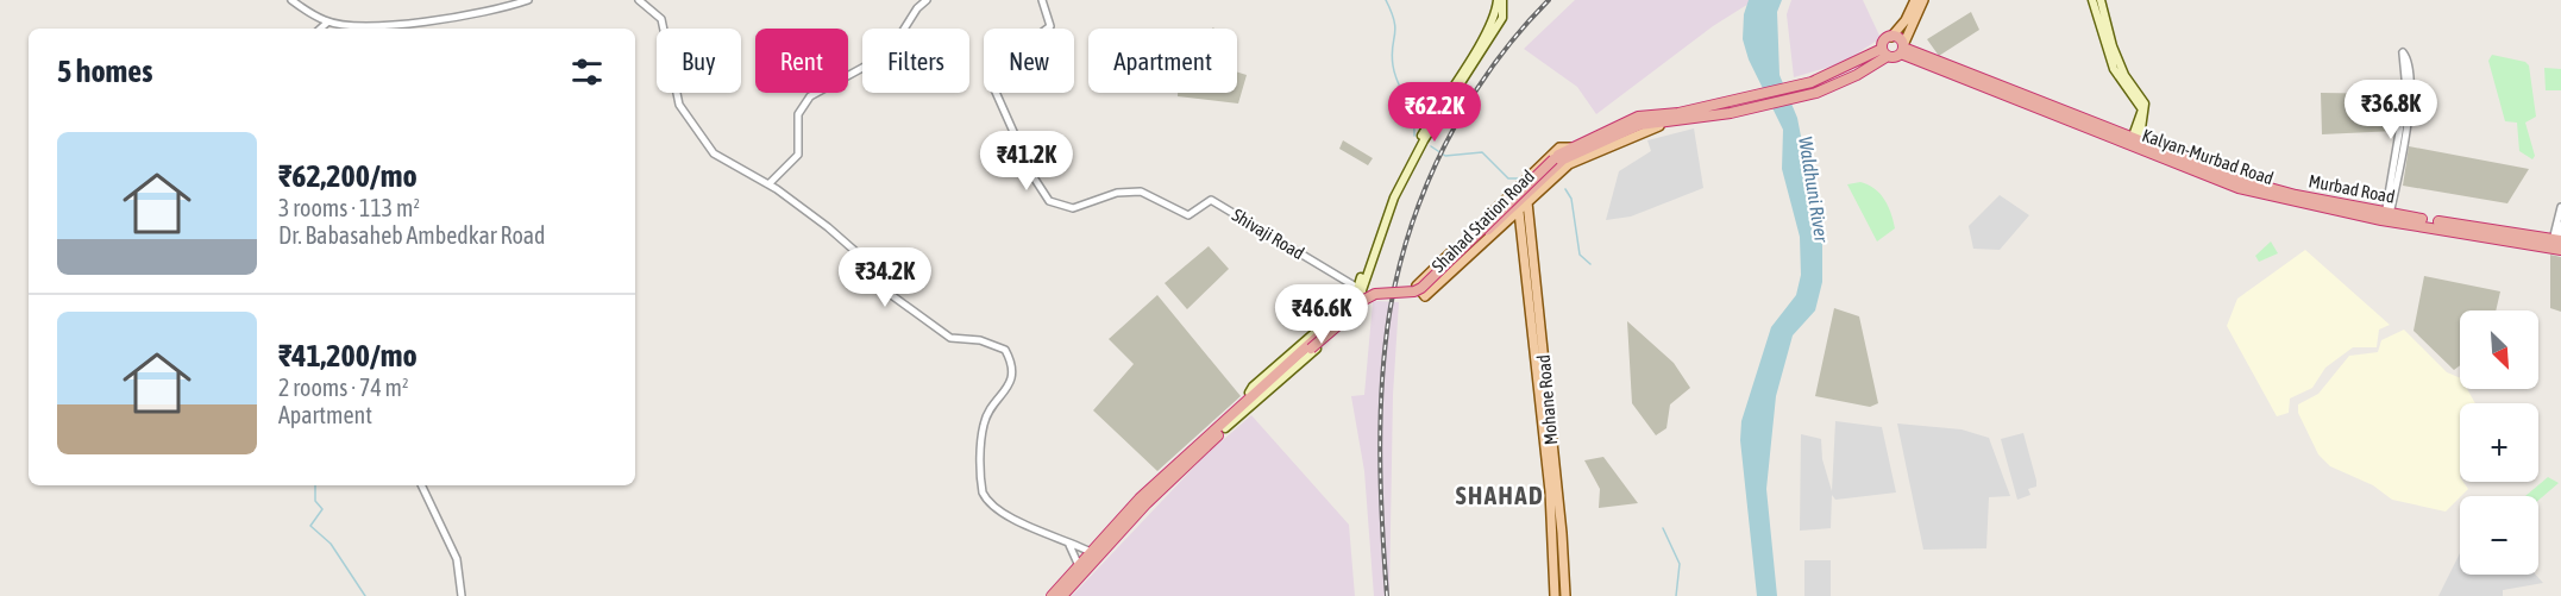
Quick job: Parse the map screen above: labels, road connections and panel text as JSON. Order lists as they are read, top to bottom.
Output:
{
  "streets": {
    "highway": ["Kalyan-Murbad Road"],
    "main road": ["Shahad Station Road", "Mohane Road"],
    "street": ["Shivaji Road"]
  },
  "crossings": [
    ["Shahad Station Road", "Mohane Road"]
  ],
  "districts": ["SHAHAD"],
  "water": ["Waldhuni River"],
  "north": "bottom right",
  "page": {
    "chip": [
      "Buy",
      "Rent",
      "Filters",
      "New",
      "Apartment"
    ],
    "heading": "5 homes",
    "price": [
      "₹36.8K",
      "₹62.2K",
      "₹41.2K",
      "₹34.2K",
      "₹46.6K"
    ],
    "list": [
      {
        "name": "₹62,200/mo",
        "note": "3 rooms · 113 m² · Dr. Babasaheb Ambedkar Road"
      },
      {
        "name": "₹41,200/mo",
        "note": "2 rooms · 74 m² · Apartment"
      }
    ],
    "map_buttons": ["+", "−"]
  }
}
